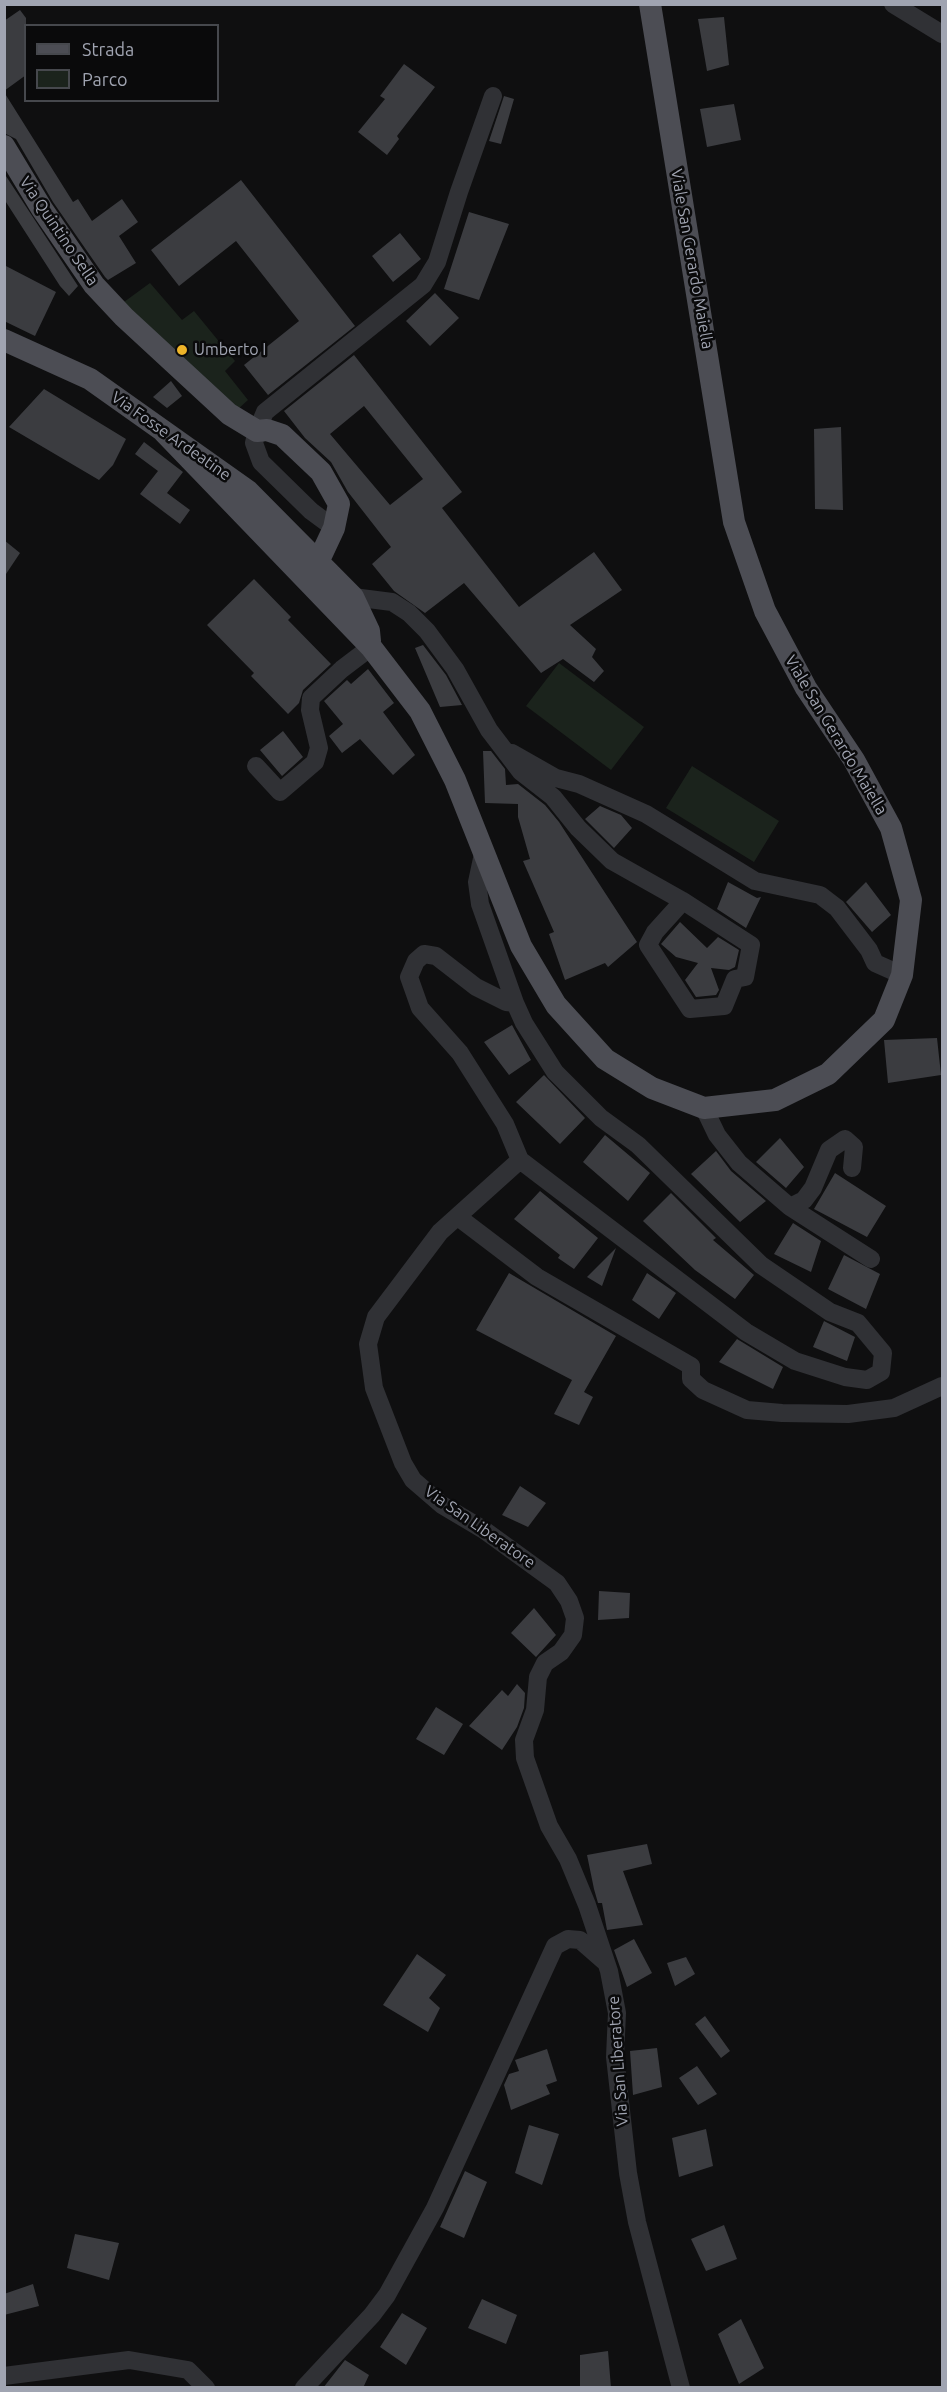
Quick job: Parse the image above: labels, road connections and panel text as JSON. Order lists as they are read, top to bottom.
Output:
{
  "streets": {
    "main road": ["Via Quintino Sella", "Viale San Gerardo Maiella", "Via Fosse Ardeatine"],
    "street": ["Via San Liberatore"]
  },
  "crossings": [
    ["Via Quintino Sella", "Via Fosse Ardeatine"],
    ["Viale San Gerardo Maiella", "Via Fosse Ardeatine"]
  ],
  "places": ["Umberto I"],
  "legend": ["Strada", "Parco"]
}
